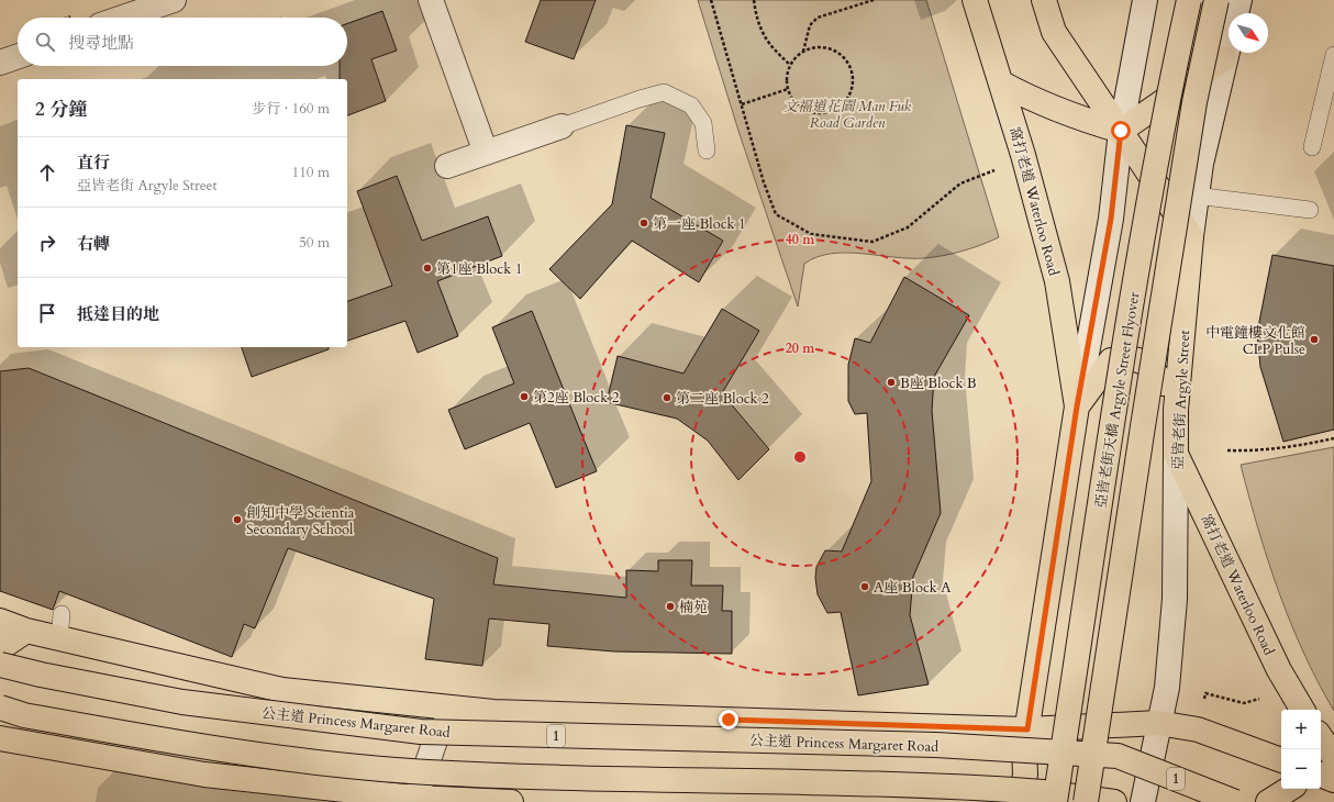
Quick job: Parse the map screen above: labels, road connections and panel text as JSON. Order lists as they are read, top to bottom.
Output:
{
  "streets": {
    "main road": [
      "窩打老道 Waterloo Road",
      "亞皆老街天橋 Argyle Street Flyover",
      "亞皆老街 Argyle Street",
      "公主道 Princess Margaret Road",
      "1"
    ]
  },
  "crossings": [
    ["窩打老道 Waterloo Road", "亞皆老街 Argyle Street"],
    ["亞皆老街 Argyle Street", "公主道 Princess Margaret Road"]
  ],
  "parks": ["文福道花園 Man Fuk Road Garden"],
  "places": [
    "第一座 Block 1",
    "第1座 Block 1",
    "中電鐘樓文化館 CLP Pulse",
    "B座 Block B",
    "第2座 Block 2",
    "第二座 Block 2",
    "創知中學 Scientia Secondary School",
    "A座 Block A",
    "楠苑"
  ],
  "north": "bottom right",
  "page": {
    "search": "搜尋地點",
    "heading": ["2 分鐘", "步行 · 160 m"],
    "list": [
      ["直行", "亞皆老街 Argyle Street", "110 m"],
      ["右轉", "50 m"],
      "抵達目的地"
    ],
    "map_buttons": ["+", "−"]
  },
  "rings": ["40 m", "20 m"]
}
